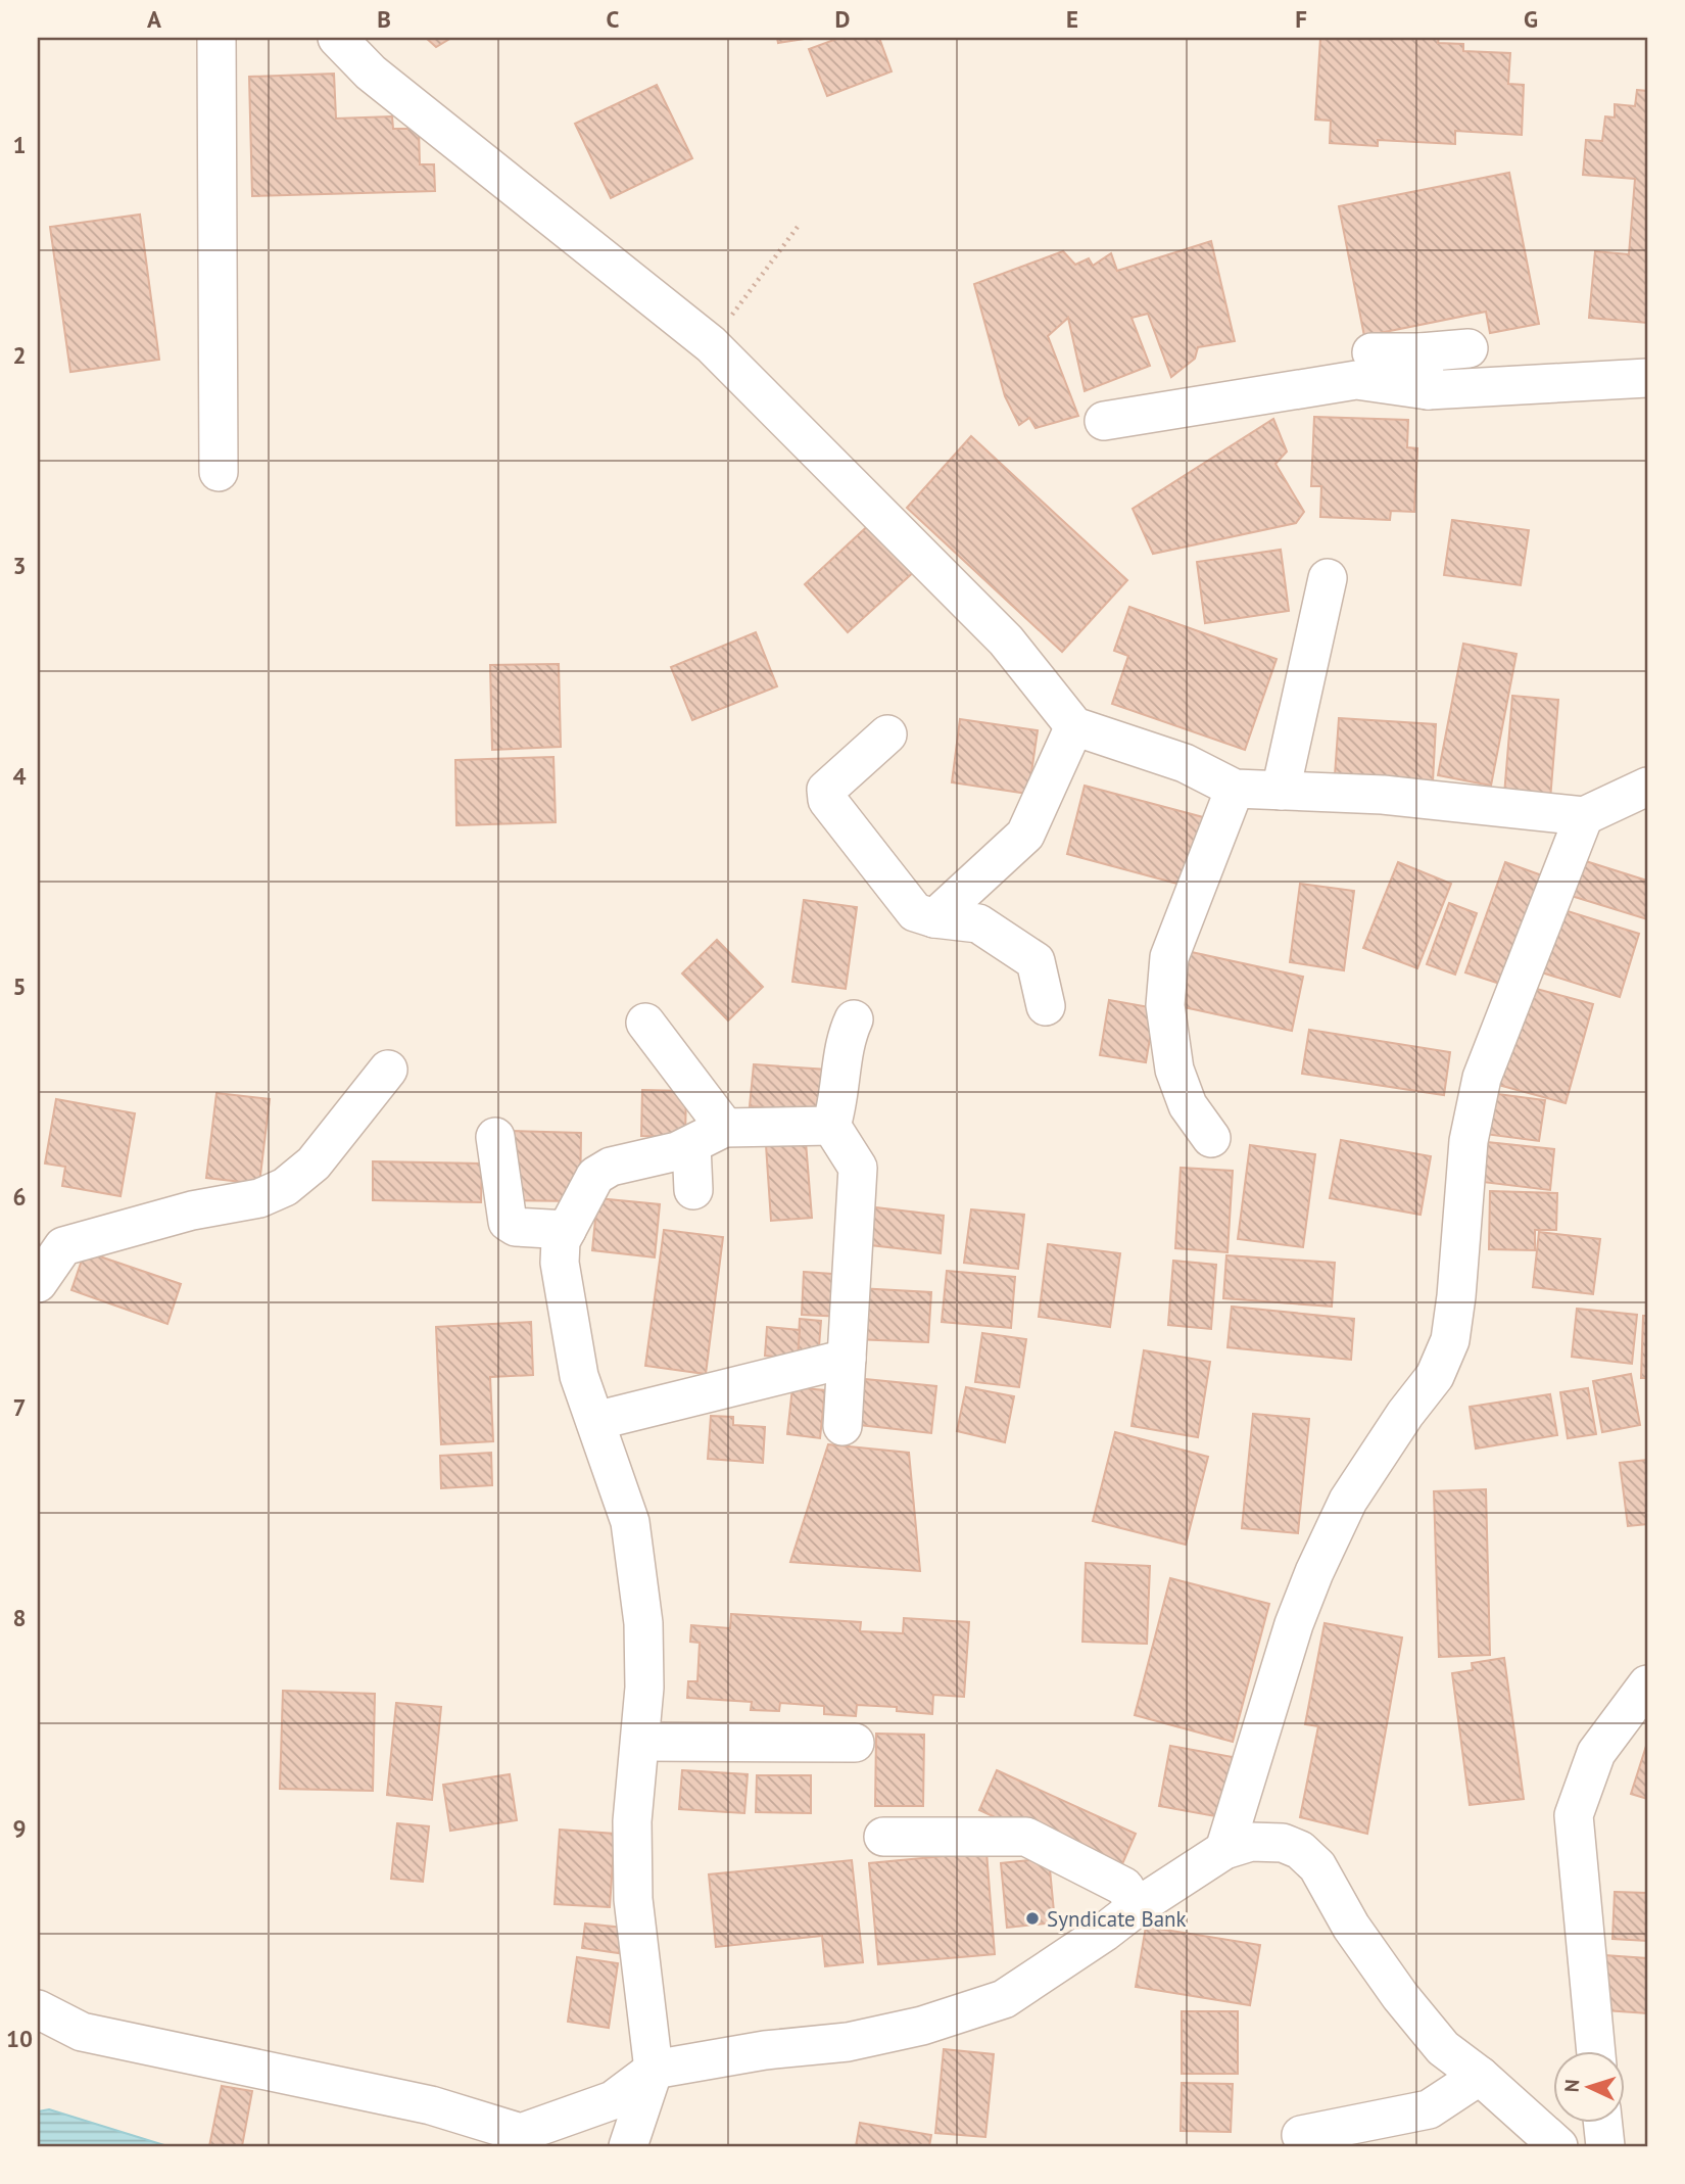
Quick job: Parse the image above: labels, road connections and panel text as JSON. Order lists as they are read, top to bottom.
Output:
{
  "places": ["Syndicate Bank"],
  "north": "left",
  "grid": {
    "columns": [
      "A",
      "B",
      "C",
      "D",
      "E",
      "F",
      "G"
    ],
    "rows": [
      "1",
      "2",
      "3",
      "4",
      "5",
      "6",
      "7",
      "8",
      "9",
      "10"
    ]
  }
}
